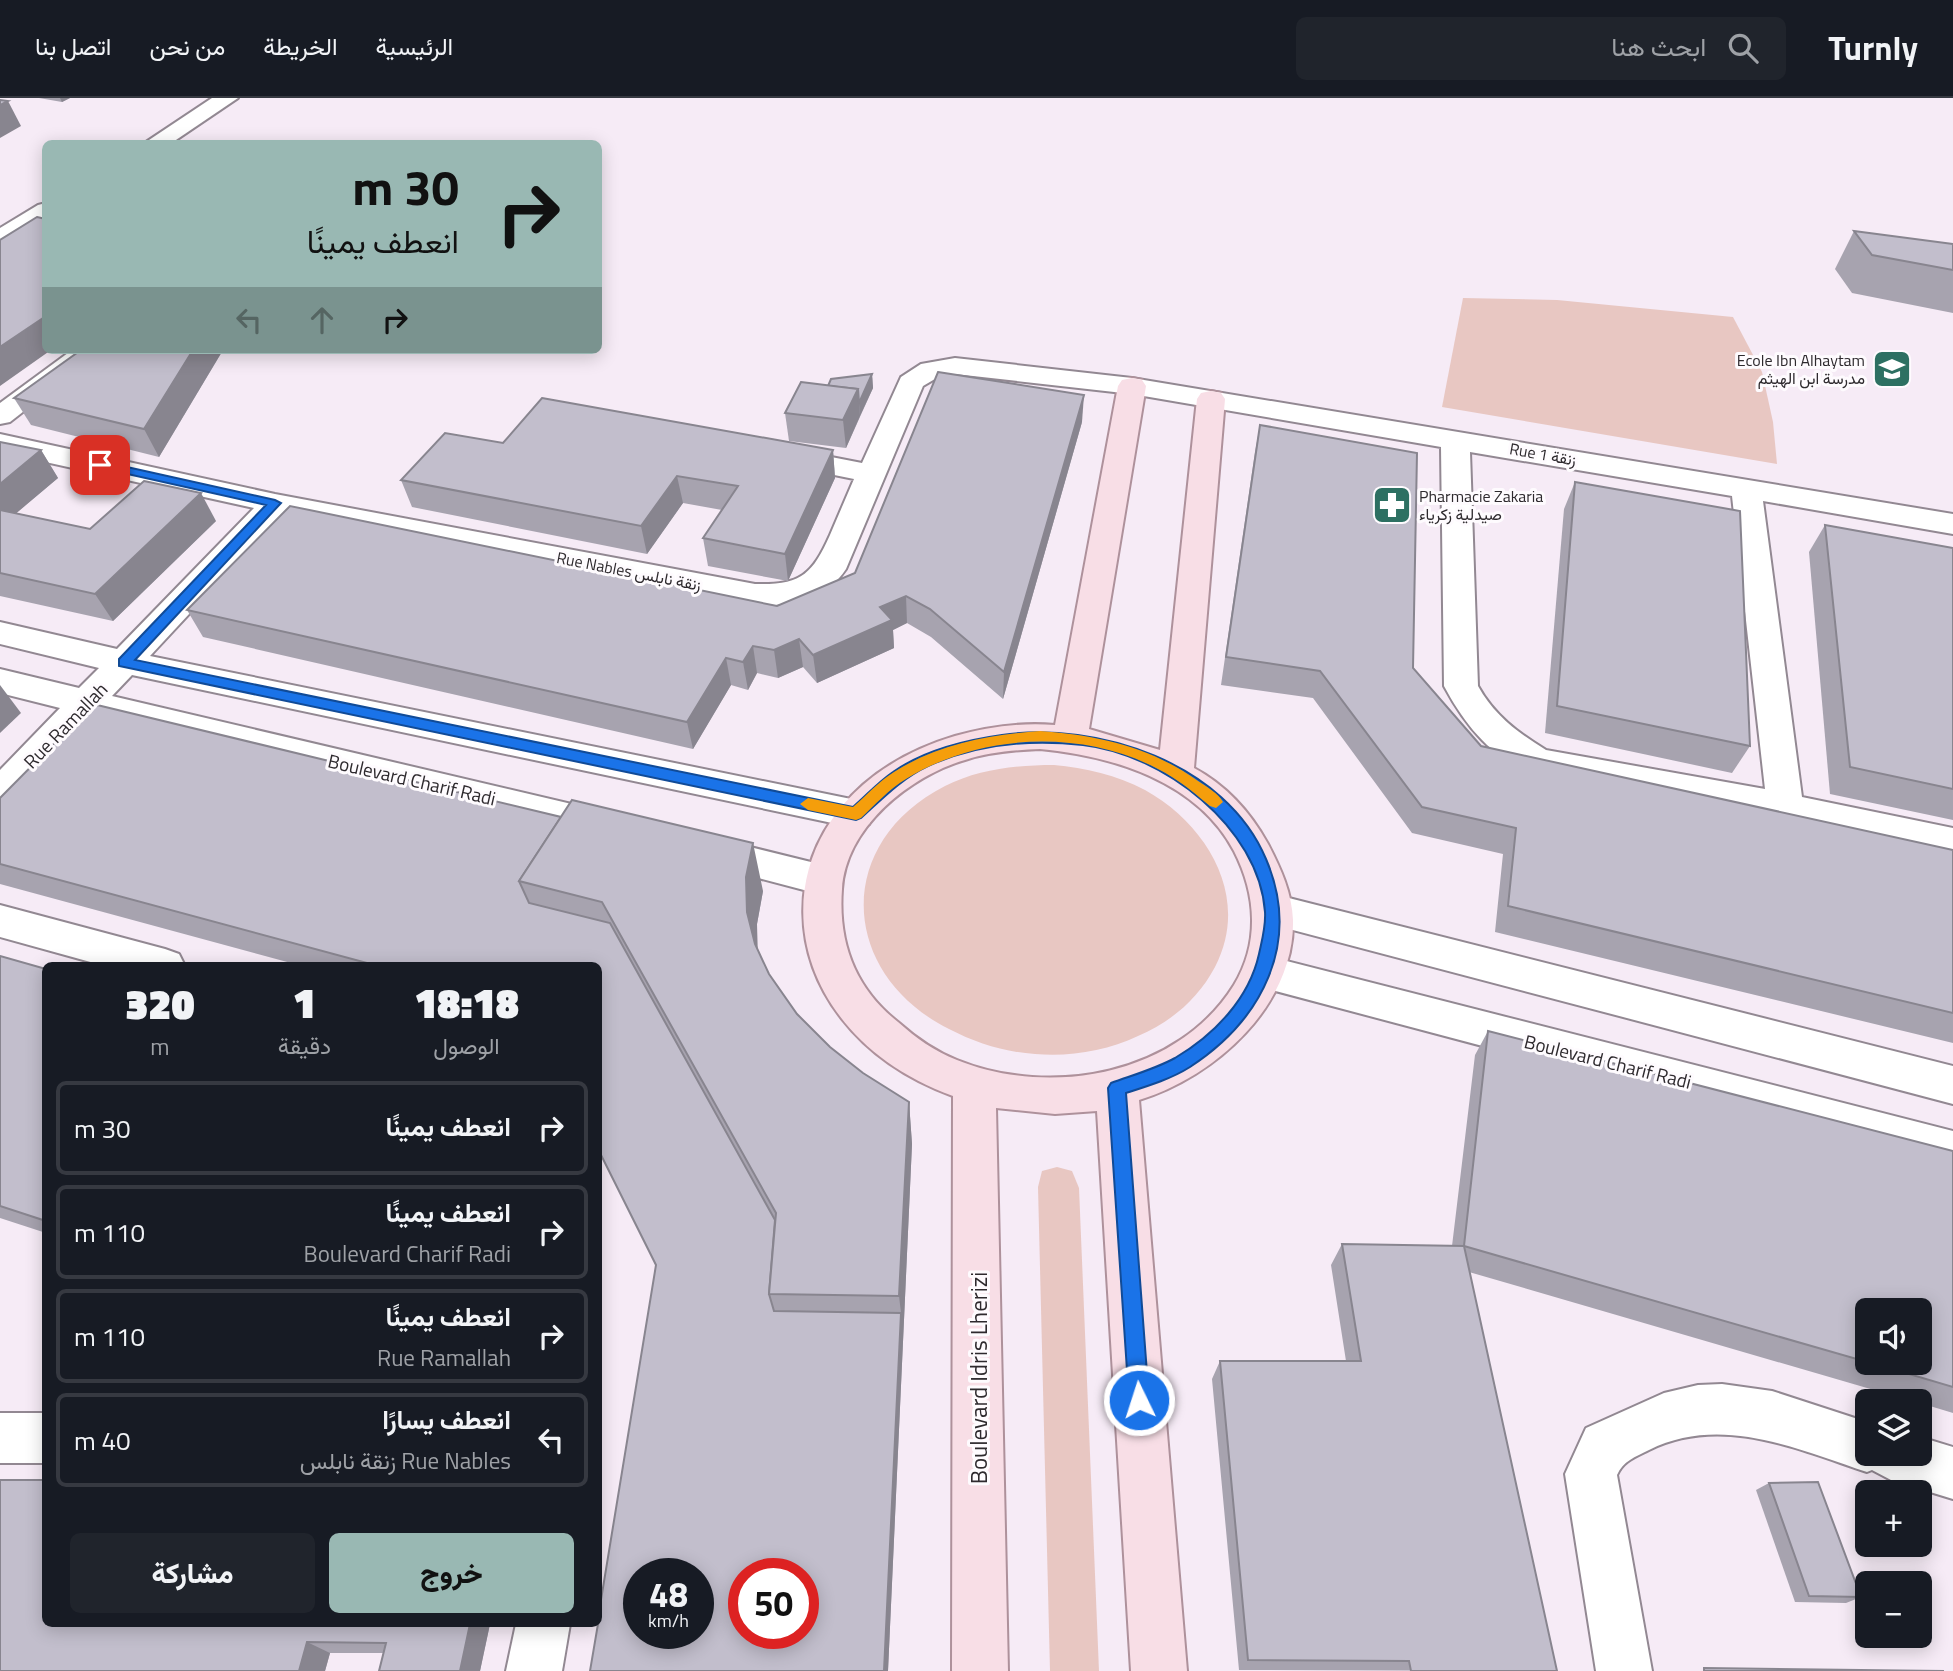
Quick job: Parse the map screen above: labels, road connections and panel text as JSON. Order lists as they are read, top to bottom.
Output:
{
  "streets": {
    "main road": ["Boulevard Idris Lherizi"],
    "street": [
      "Rue 1 زنقة",
      "Rue Nables زنقة نابلس",
      "Rue Ramallah",
      "Boulevard Charif Radi"
    ]
  },
  "crossings": [
    ["Rue 1 زنقة", "Rue Nables زنقة نابلس"],
    ["Rue Nables زنقة نابلس", "Rue Ramallah"],
    ["Rue Ramallah", "Boulevard Charif Radi"]
  ],
  "places": {
    "school or university": ["Ecole Ibn Alhaytam مدرسة ابن الهيثم"],
    "pharmacy": ["Pharmacie Zakaria صيدلية زكرياء"]
  },
  "page": {
    "header": "Turnly",
    "search": "ابحث هنا",
    "nav": [
      "الرئيسية",
      "الخريطة",
      "من نحن",
      "اتصل بنا"
    ],
    "turn": ["30 m", "انعطف يمينًا"],
    "eta": [
      "18:18",
      "الوصول",
      "1",
      "دقيقة",
      "320",
      "m"
    ],
    "list": [
      {
        "name": "انعطف يمينًا",
        "value": "30 m"
      },
      {
        "name": "انعطف يمينًا",
        "note": "Boulevard Charif Radi",
        "value": "110 m"
      },
      {
        "name": "انعطف يمينًا",
        "note": "Rue Ramallah",
        "value": "110 m"
      },
      {
        "name": "انعطف يسارًا",
        "note": "Rue Nables زنقة نابلس",
        "value": "40 m"
      }
    ],
    "map_buttons": ["+", "−"],
    "buttons": ["خروج", "مشاركة"],
    "speed": "48 km/h",
    "limit": "50"
  }
}
